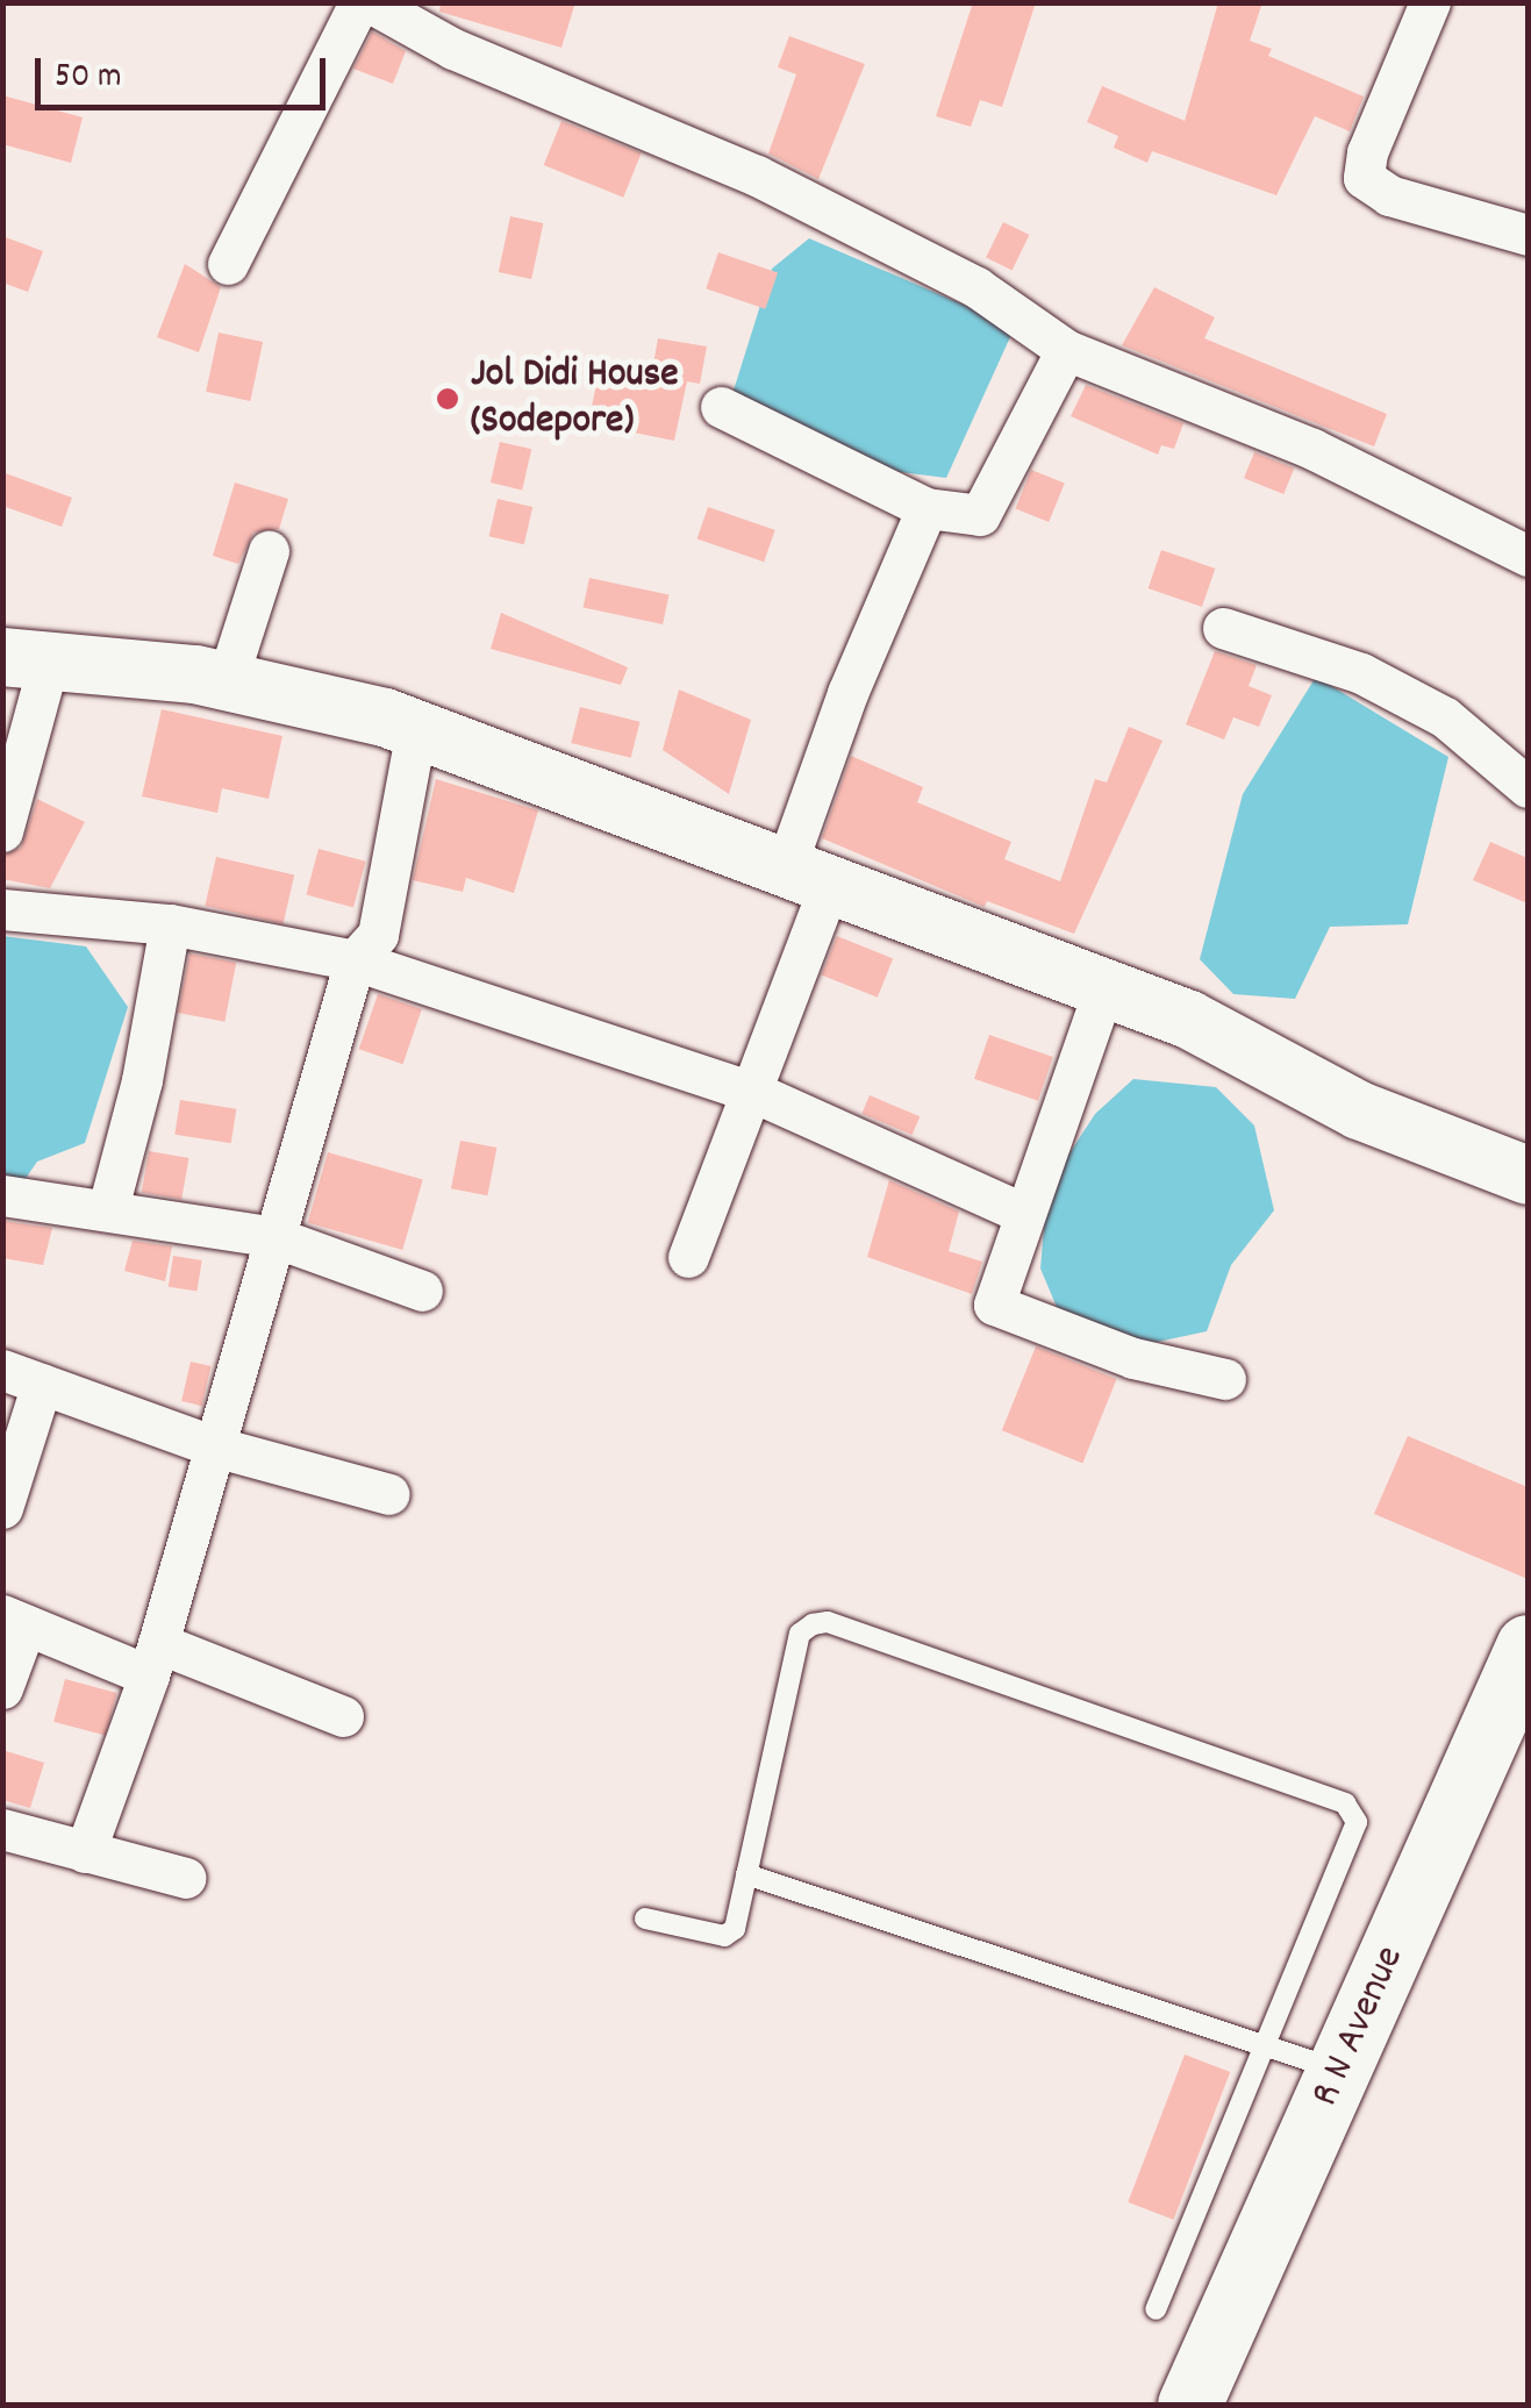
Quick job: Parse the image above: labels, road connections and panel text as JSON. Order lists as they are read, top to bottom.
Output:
{
  "streets": {
    "main road": ["R N Avenue"]
  },
  "places": ["Jol Didi House (Sodepore)"],
  "scale_bar": "50 m"
}
